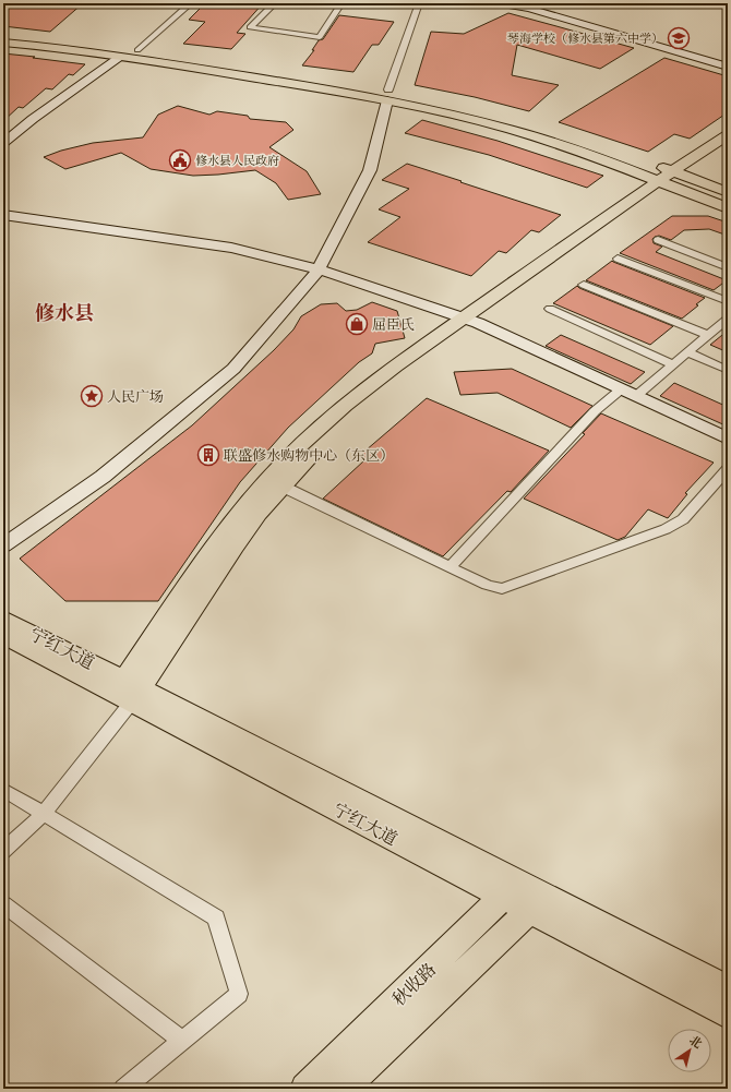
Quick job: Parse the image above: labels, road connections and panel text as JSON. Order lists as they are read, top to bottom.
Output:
{
  "streets": {
    "main road": ["宁红大道", "秋收路"]
  },
  "crossings": [
    ["宁红大道", "秋收路"]
  ],
  "districts": ["修水县"],
  "places": {
    "school or university": ["琴海学校（修水县第六中学）"],
    "public building": ["修水县人民政府"],
    "shop": ["屈臣氏"],
    "place": ["人民广场"],
    "building": ["联盛修水购物中心（东区）"]
  },
  "north": "top right"
}
